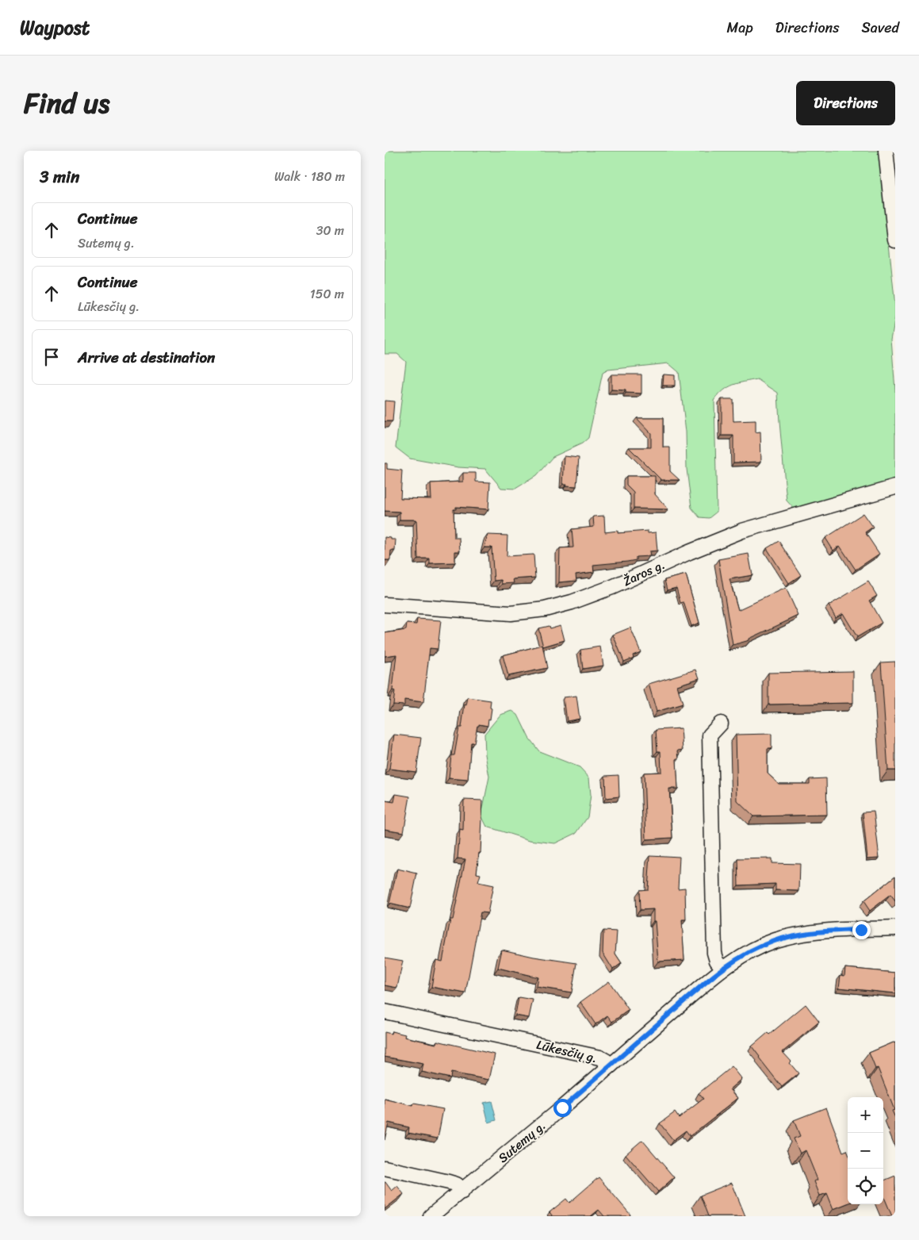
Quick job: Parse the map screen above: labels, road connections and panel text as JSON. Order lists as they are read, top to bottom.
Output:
{
  "streets": {
    "street": ["Žaros g.", "Lūkesčių g.", "Sutemų g."]
  },
  "crossings": [
    ["Lūkesčių g.", "Sutemų g."]
  ],
  "page": {
    "header": "Waypost",
    "nav": ["Map", "Directions", "Saved"],
    "title": "Find us",
    "buttons": "Directions",
    "heading": ["3 min", "Walk · 180 m"],
    "list": [
      ["Continue", "Sutemų g.", "30 m"],
      ["Continue", "Lūkesčių g.", "150 m"],
      "Arrive at destination"
    ],
    "map_buttons": ["+", "−"]
  }
}
